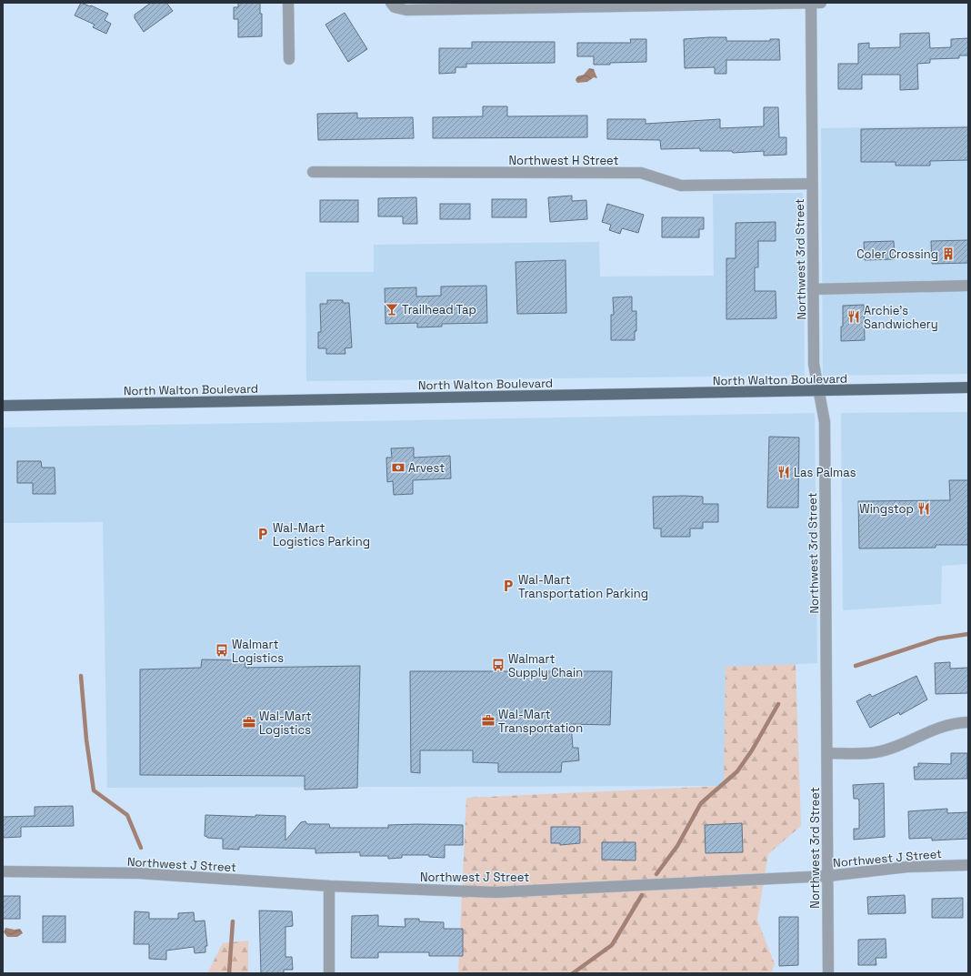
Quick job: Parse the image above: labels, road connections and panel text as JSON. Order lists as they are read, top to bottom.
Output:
{
  "streets": {
    "main road": ["North Walton Boulevard"],
    "street": ["Northwest H Street", "Northwest 3rd Street", "Northwest J Street"]
  },
  "crossings": [
    ["Northwest H Street", "Northwest 3rd Street"],
    ["Northwest 3rd Street", "North Walton Boulevard"],
    ["Northwest 3rd Street", "Northwest J Street"]
  ],
  "places": {
    "building": ["Coler Crossing"],
    "bar": ["Trailhead Tap"],
    "restaurant": ["Archie’s Sandwichery", "Las Palmas", "Wingstop"],
    "bank": ["Arvest"],
    "parking": ["Wal-Mart Logistics Parking", "Wal-Mart Transportation Parking"],
    "bus stop": ["Walmart Logistics", "Walmart Supply Chain"],
    "office": ["Wal-Mart Transportation", "Wal-Mart Logistics"]
  }
}
